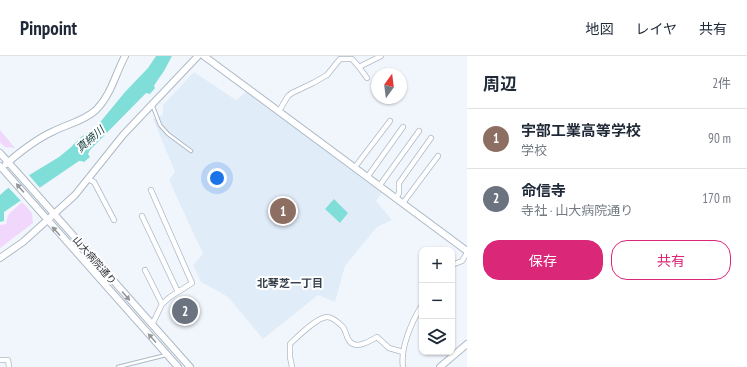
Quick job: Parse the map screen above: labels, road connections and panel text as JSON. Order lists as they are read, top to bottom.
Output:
{
  "streets": {
    "street": ["山大病院通り"]
  },
  "districts": ["北琴芝一丁目"],
  "water": ["真締川"],
  "north": "top",
  "page": {
    "header": "Pinpoint",
    "nav": ["地図", "レイヤ", "共有"],
    "heading": ["周辺", "2件"],
    "list": [
      {
        "mark": "1",
        "name": "宇部工業高等学校",
        "note": "学校",
        "value": "90 m"
      },
      {
        "mark": "2",
        "name": "命信寺",
        "note": "寺社 · 山大病院通り",
        "value": "170 m"
      }
    ],
    "pins": ["1", "2"],
    "buttons": ["保存", "共有"],
    "map_buttons": ["+", "−"]
  }
}
